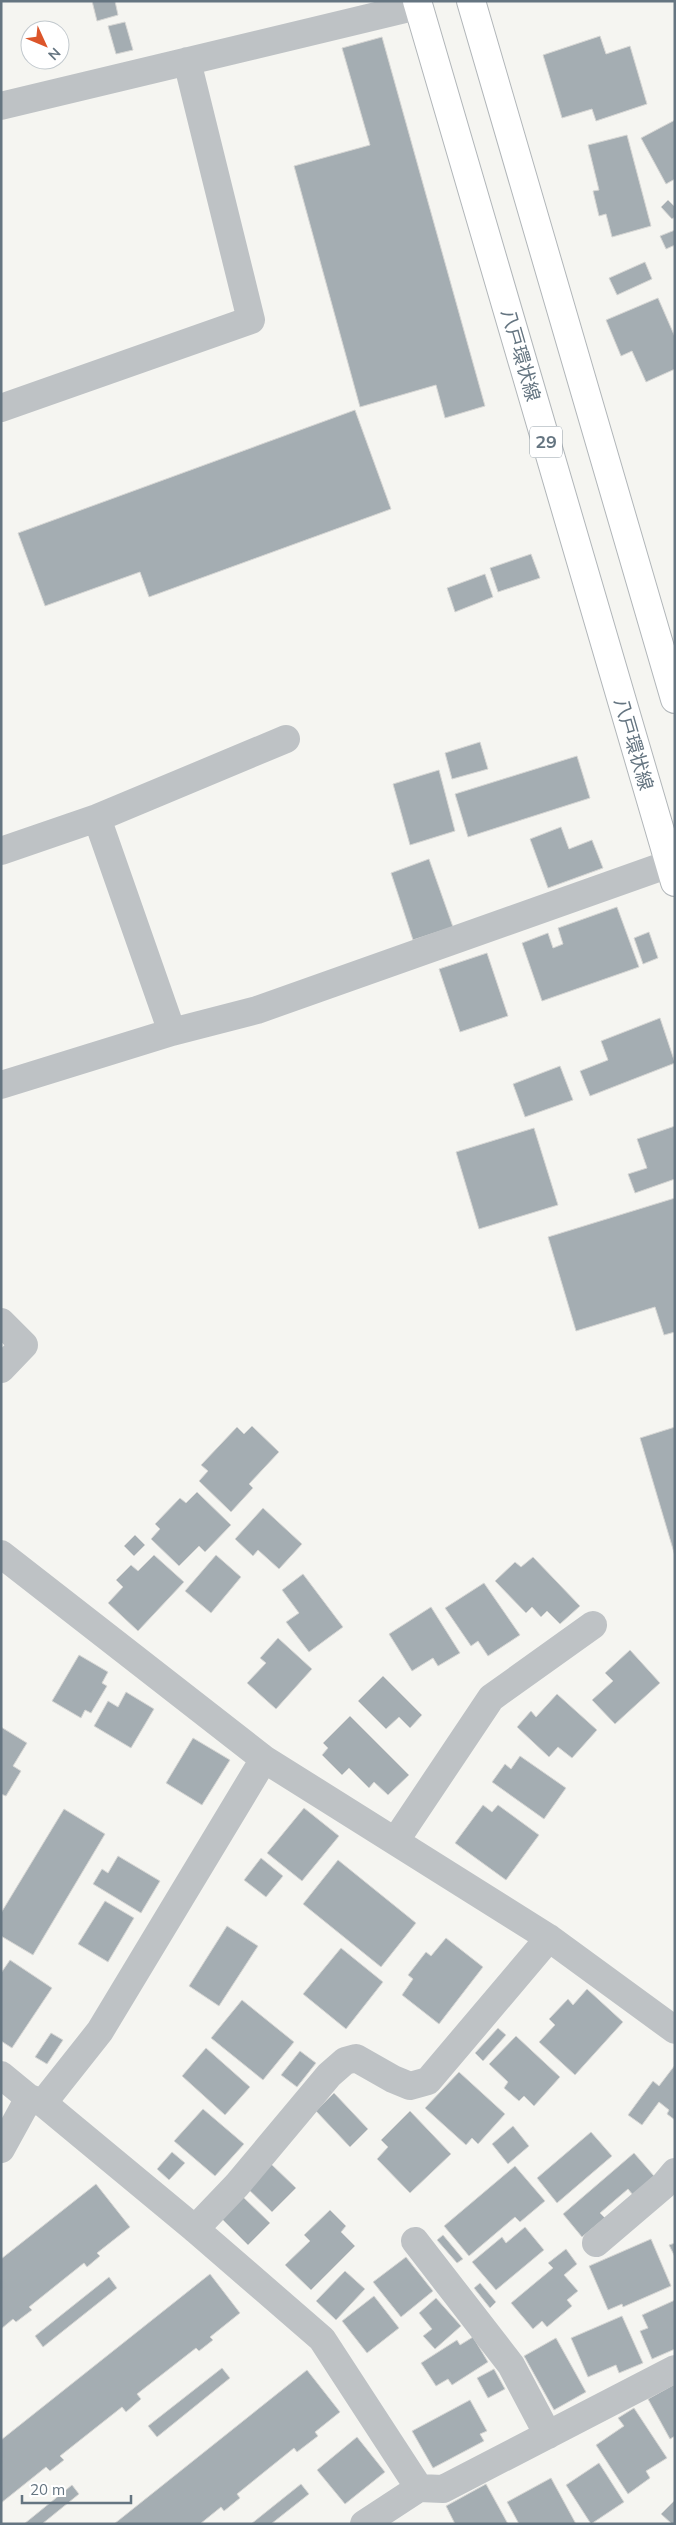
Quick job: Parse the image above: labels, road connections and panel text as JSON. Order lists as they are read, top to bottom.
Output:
{
  "streets": {
    "main road": ["八戸環状線", "29"]
  },
  "scale_bar": "20 m",
  "north": "bottom right"
}
